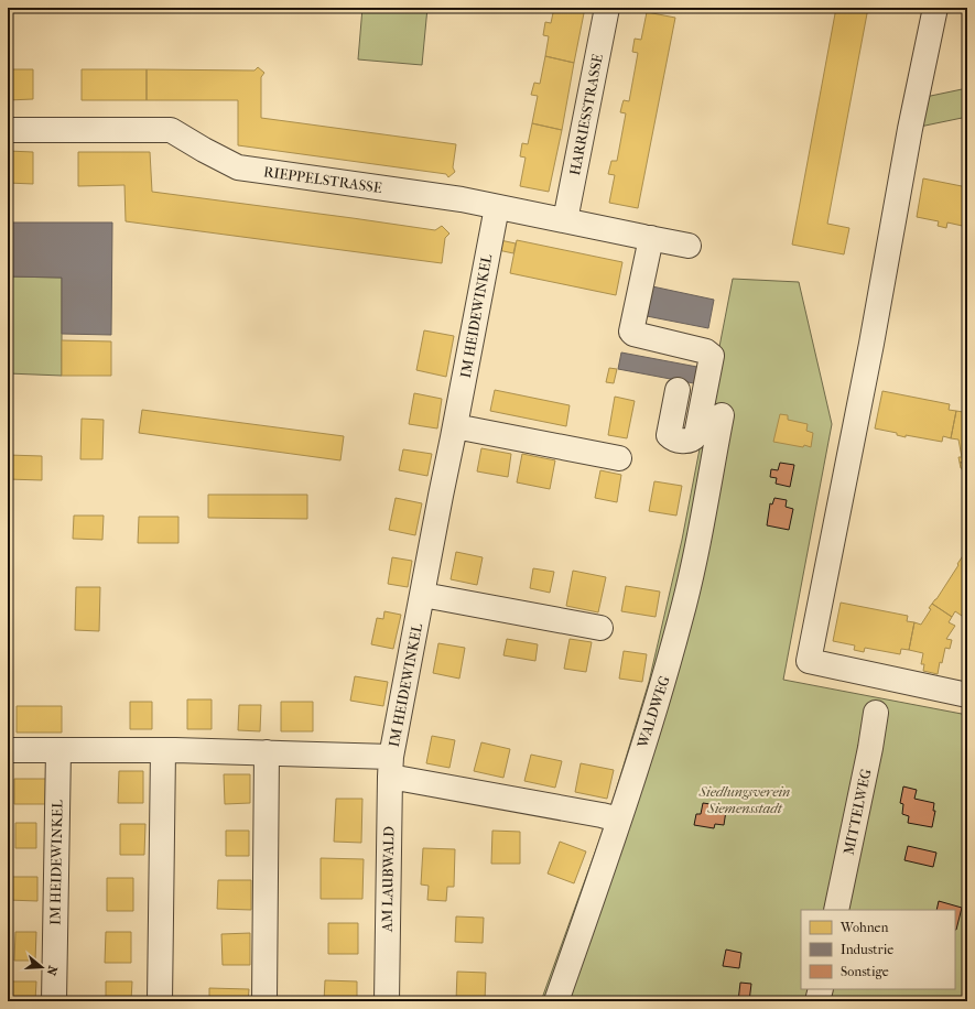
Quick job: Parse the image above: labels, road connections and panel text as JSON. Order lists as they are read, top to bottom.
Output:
{
  "streets": {
    "street": [
      "HARRIESSTRASSE",
      "RIEPPELSTRASSE",
      "IM HEIDEWINKEL",
      "WALDWEG",
      "MITTELWEG",
      "AM LAUBWALD"
    ]
  },
  "crossings": [
    ["HARRIESSTRASSE", "RIEPPELSTRASSE"],
    ["RIEPPELSTRASSE", "IM HEIDEWINKEL"],
    ["IM HEIDEWINKEL", "WALDWEG"],
    ["IM HEIDEWINKEL", "AM LAUBWALD"]
  ],
  "parks": ["Siedlungsverein Siemensstadt"],
  "legend": ["Wohnen", "Industrie", "Sonstige"],
  "north": "right"
}
